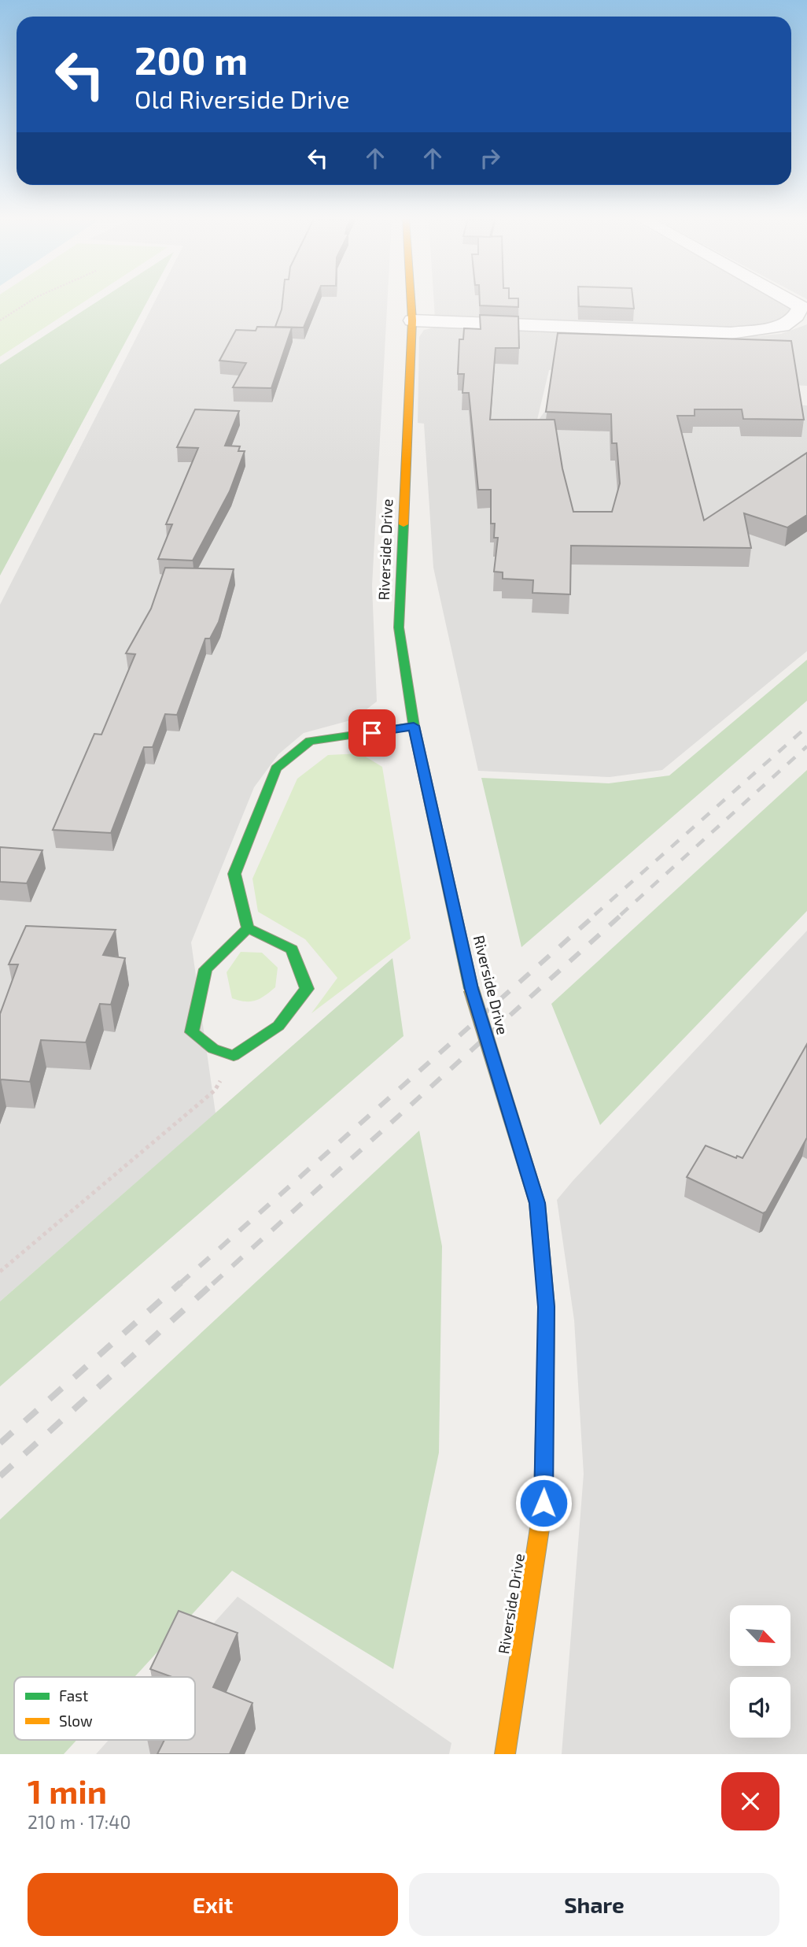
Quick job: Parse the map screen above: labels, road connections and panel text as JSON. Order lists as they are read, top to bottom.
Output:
{
  "streets": {
    "main road": ["Riverside Drive"]
  },
  "legend": ["Fast", "Slow"],
  "north": "bottom right",
  "page": {
    "turn": ["200 m", "Old Riverside Drive"],
    "heading": ["1 min", "210 m · 17:40"],
    "buttons": ["Exit", "Share"]
  }
}
